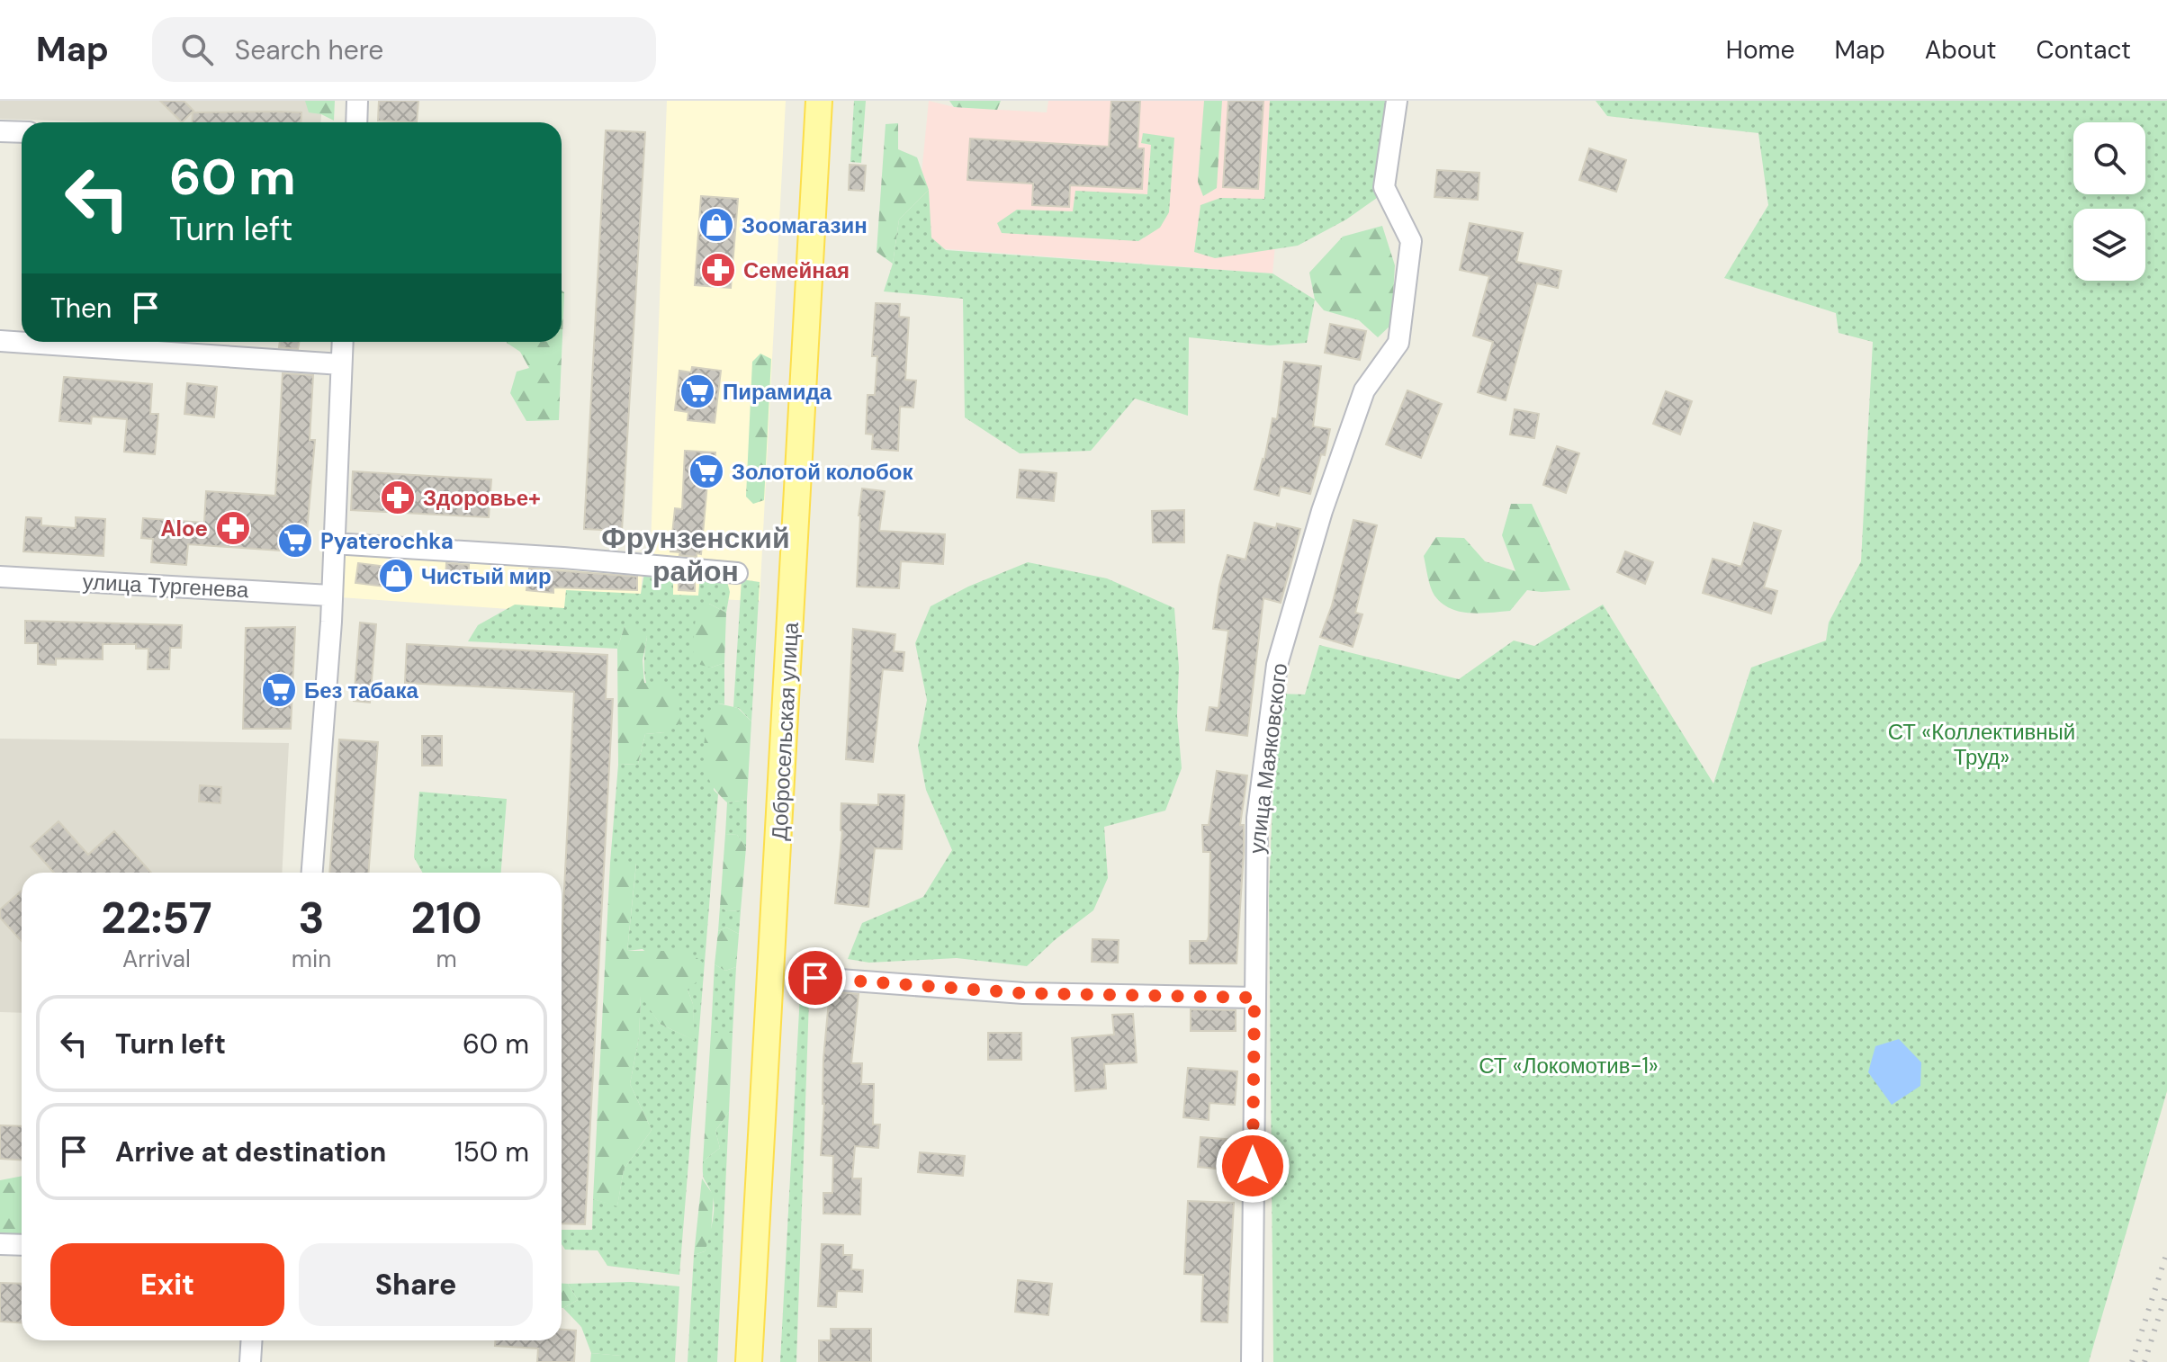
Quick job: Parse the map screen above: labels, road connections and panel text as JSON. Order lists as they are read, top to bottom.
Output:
{
  "streets": {
    "main road": ["Добросельская улица"],
    "street": ["улица Тургенева", "улица Маяковского"]
  },
  "districts": ["Фрунзенский район"],
  "parks": ["СТ «Коллективный Труд»", "СТ «Локомотив-1»"],
  "places": {
    "shop": ["Зоомагазин", "Чистый мир"],
    "pharmacy": ["Семейная", "Здоровье+", "Aloe"],
    "supermarket": [
      "Пирамида",
      "Золотой колобок",
      "Pyaterochka",
      "Без табака"
    ]
  },
  "page": {
    "header": "Map",
    "search": "Search here",
    "nav": [
      "Home",
      "Map",
      "About",
      "Contact"
    ],
    "turn": ["60 m", "Turn left"],
    "then": "Then",
    "eta": [
      "22:57",
      "Arrival",
      "3",
      "min",
      "210",
      "m"
    ],
    "list": [
      {
        "name": "Turn left",
        "value": "60 m"
      },
      {
        "name": "Arrive at destination",
        "value": "150 m"
      }
    ],
    "buttons": ["Exit", "Share"]
  }
}
